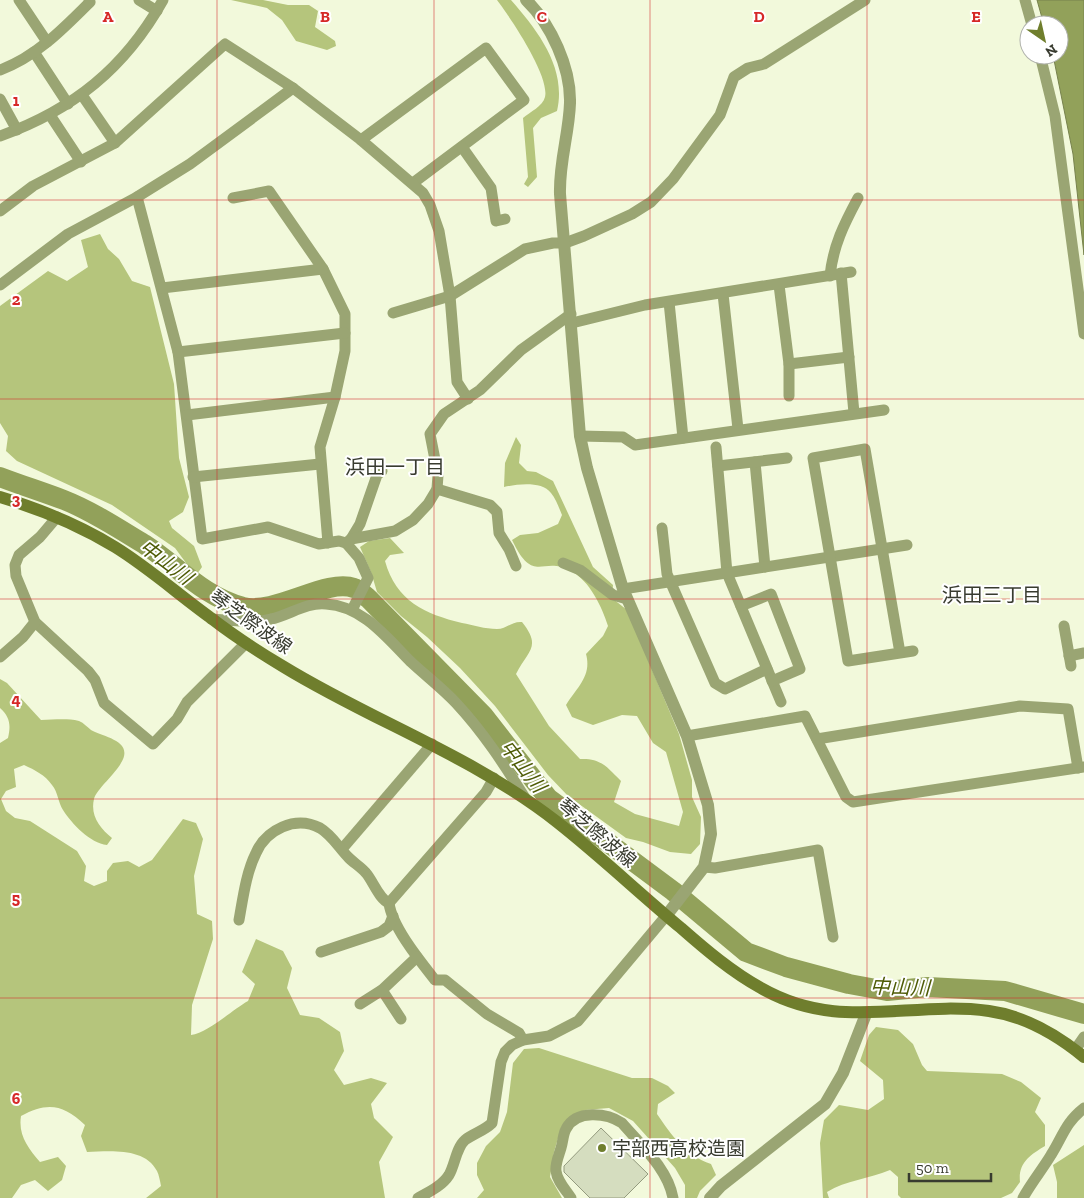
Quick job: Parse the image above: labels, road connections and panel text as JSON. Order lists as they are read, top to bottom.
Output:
{
  "streets": {
    "main road": ["琴芝際波線"]
  },
  "districts": ["浜田一丁目", "浜田三丁目"],
  "water": ["中山川"],
  "places": ["宇部西高校造園"],
  "scale_bar": "50 m",
  "north": "bottom right",
  "grid": {
    "columns": [
      "A",
      "B",
      "C",
      "D",
      "E"
    ],
    "rows": [
      "1",
      "2",
      "3",
      "4",
      "5",
      "6"
    ]
  }
}
